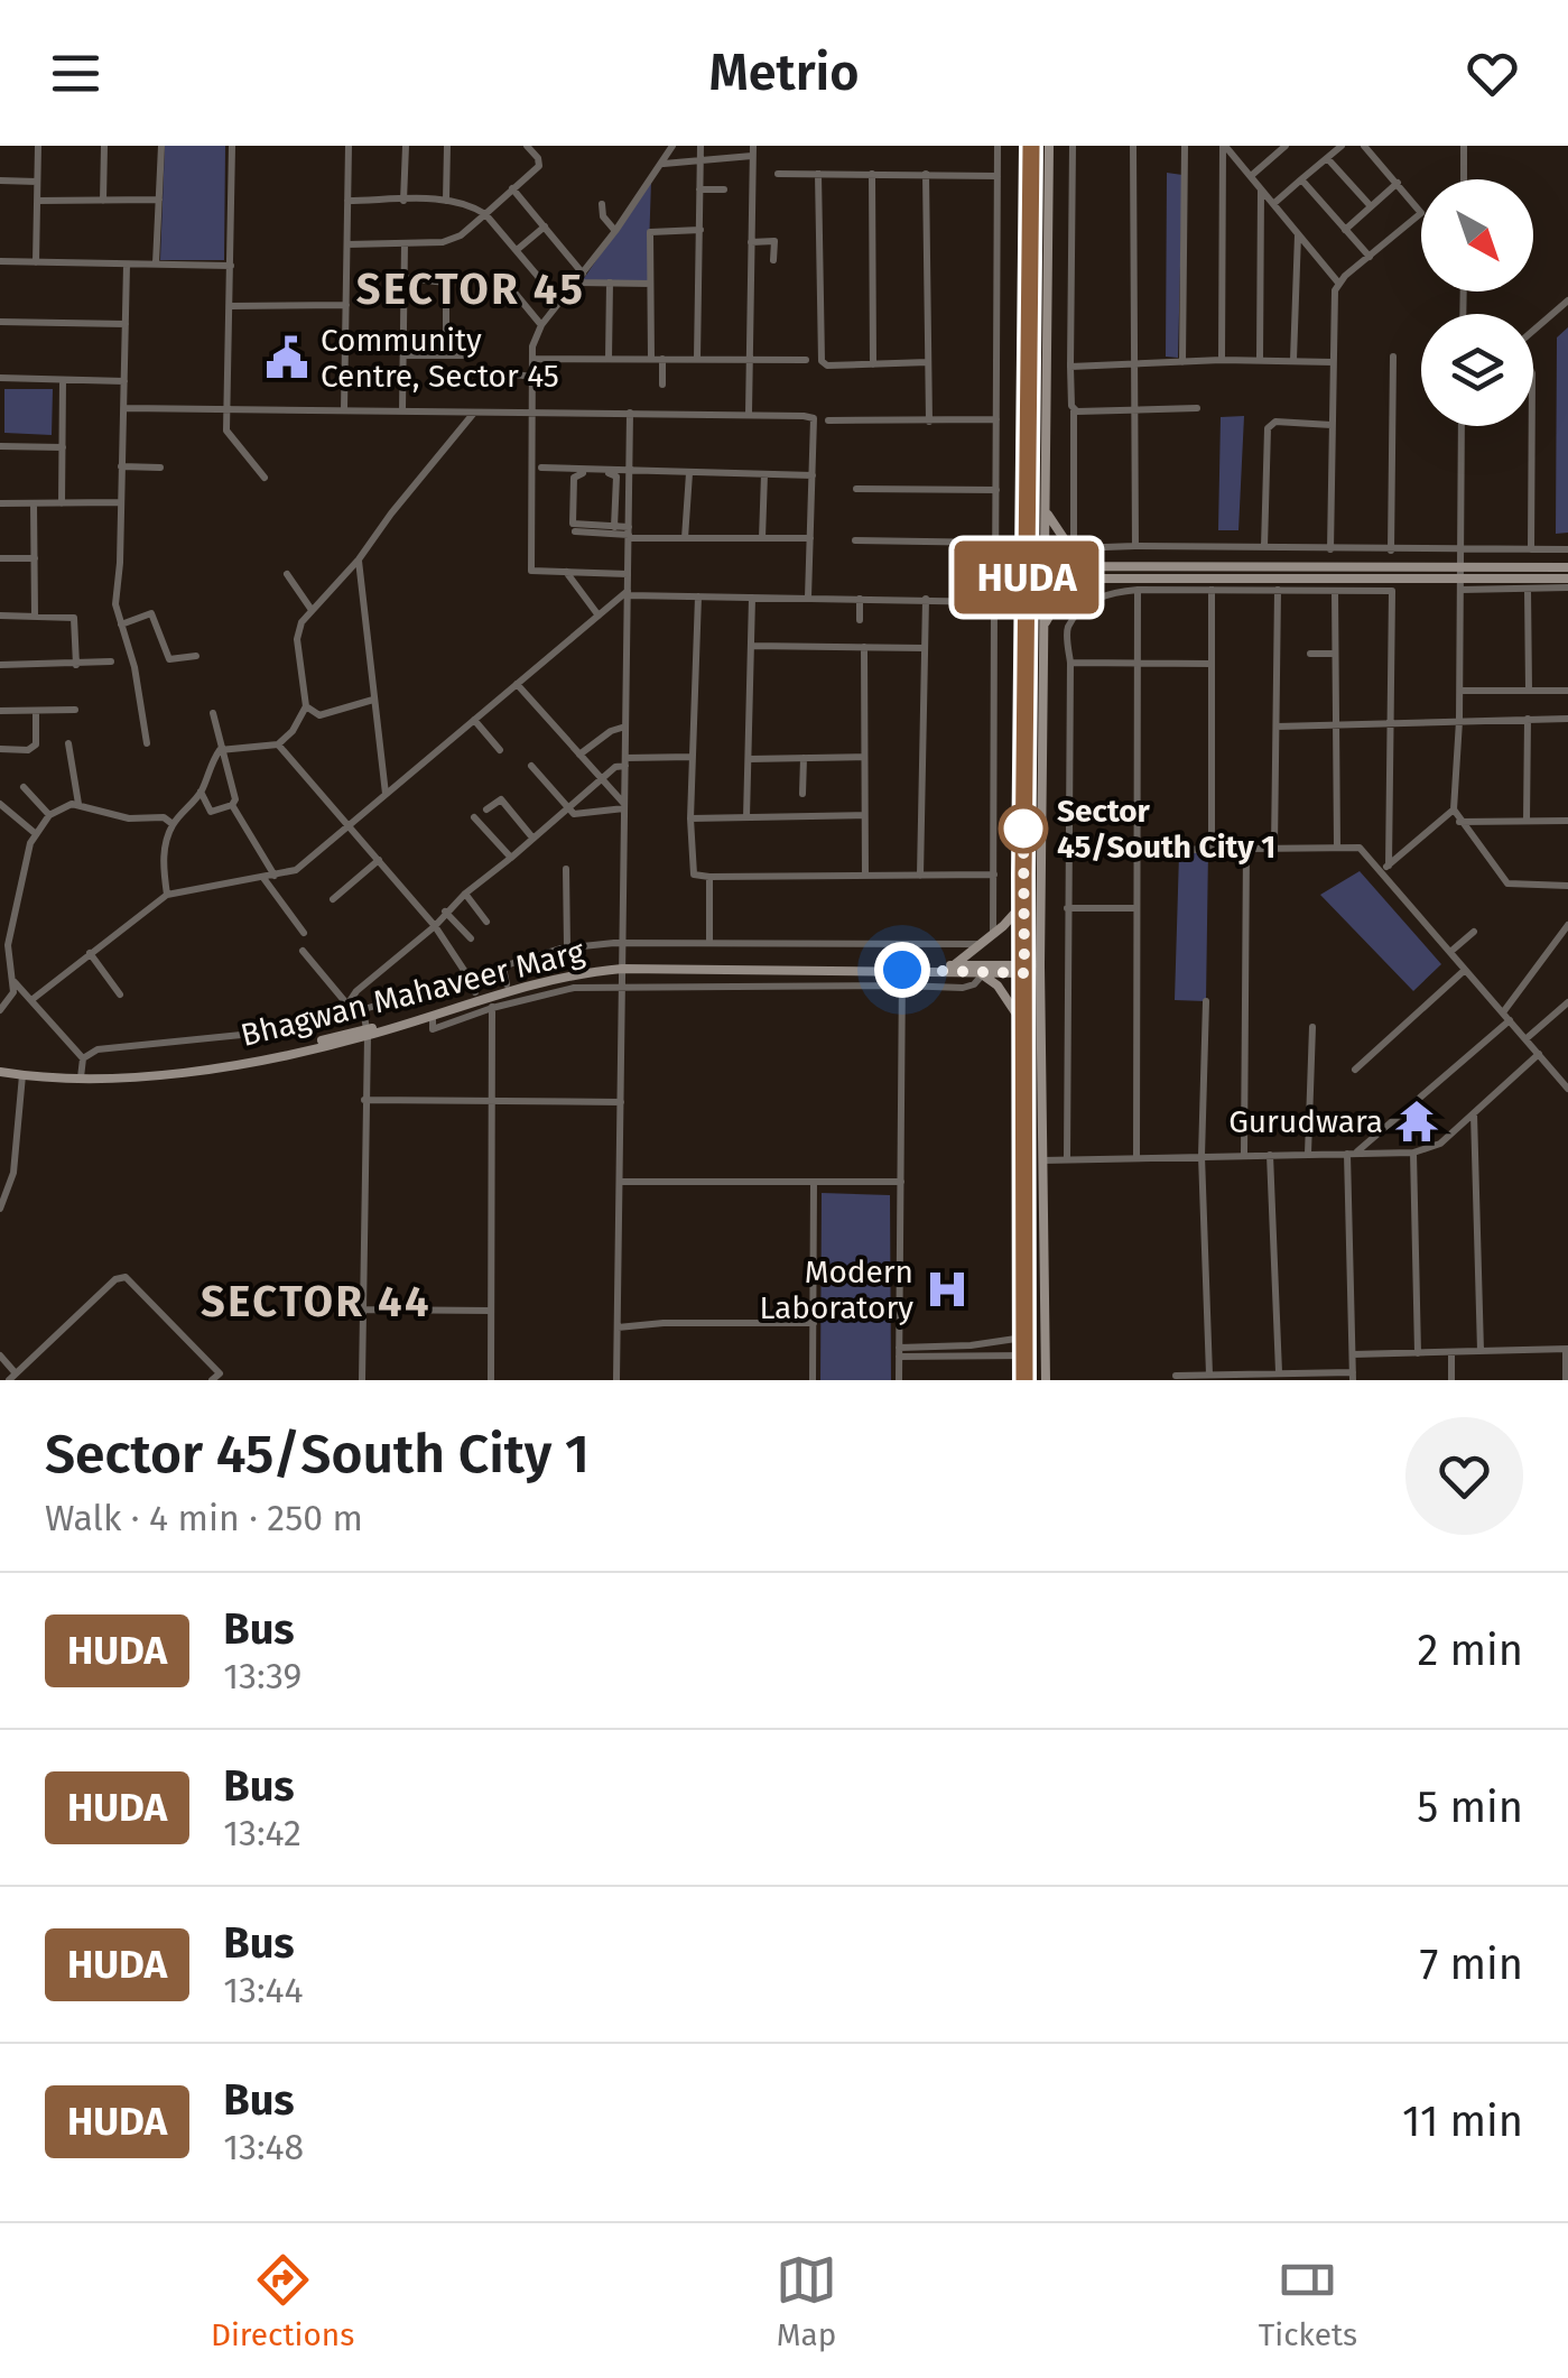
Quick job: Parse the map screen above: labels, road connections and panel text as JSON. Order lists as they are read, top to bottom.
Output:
{
  "streets": {
    "street": ["Bhagwan Mahaveer Marg"]
  },
  "districts": ["SECTOR 45", "SECTOR 44"],
  "places": {
    "public building": ["Community Centre, Sector 45"],
    "other": ["Sector 45/South City 1"],
    "temple": ["Gurudwara"],
    "hospital": ["Modern Laboratory"]
  },
  "lines": ["bus line HUDA"],
  "north": "bottom right",
  "page": {
    "header": "Metrio",
    "on_map": "HUDA",
    "heading": ["Sector 45/South City 1", "Walk · 4 min · 250 m"],
    "list": [
      {
        "mark": "HUDA",
        "name": "Bus",
        "note": "13:39",
        "value": "2 min"
      },
      {
        "mark": "HUDA",
        "name": "Bus",
        "note": "13:42",
        "value": "5 min"
      },
      {
        "mark": "HUDA",
        "name": "Bus",
        "note": "13:44",
        "value": "7 min"
      },
      {
        "mark": "HUDA",
        "name": "Bus",
        "note": "13:48",
        "value": "11 min"
      }
    ],
    "tabs": ["Directions", "Map", "Tickets"]
  }
}
